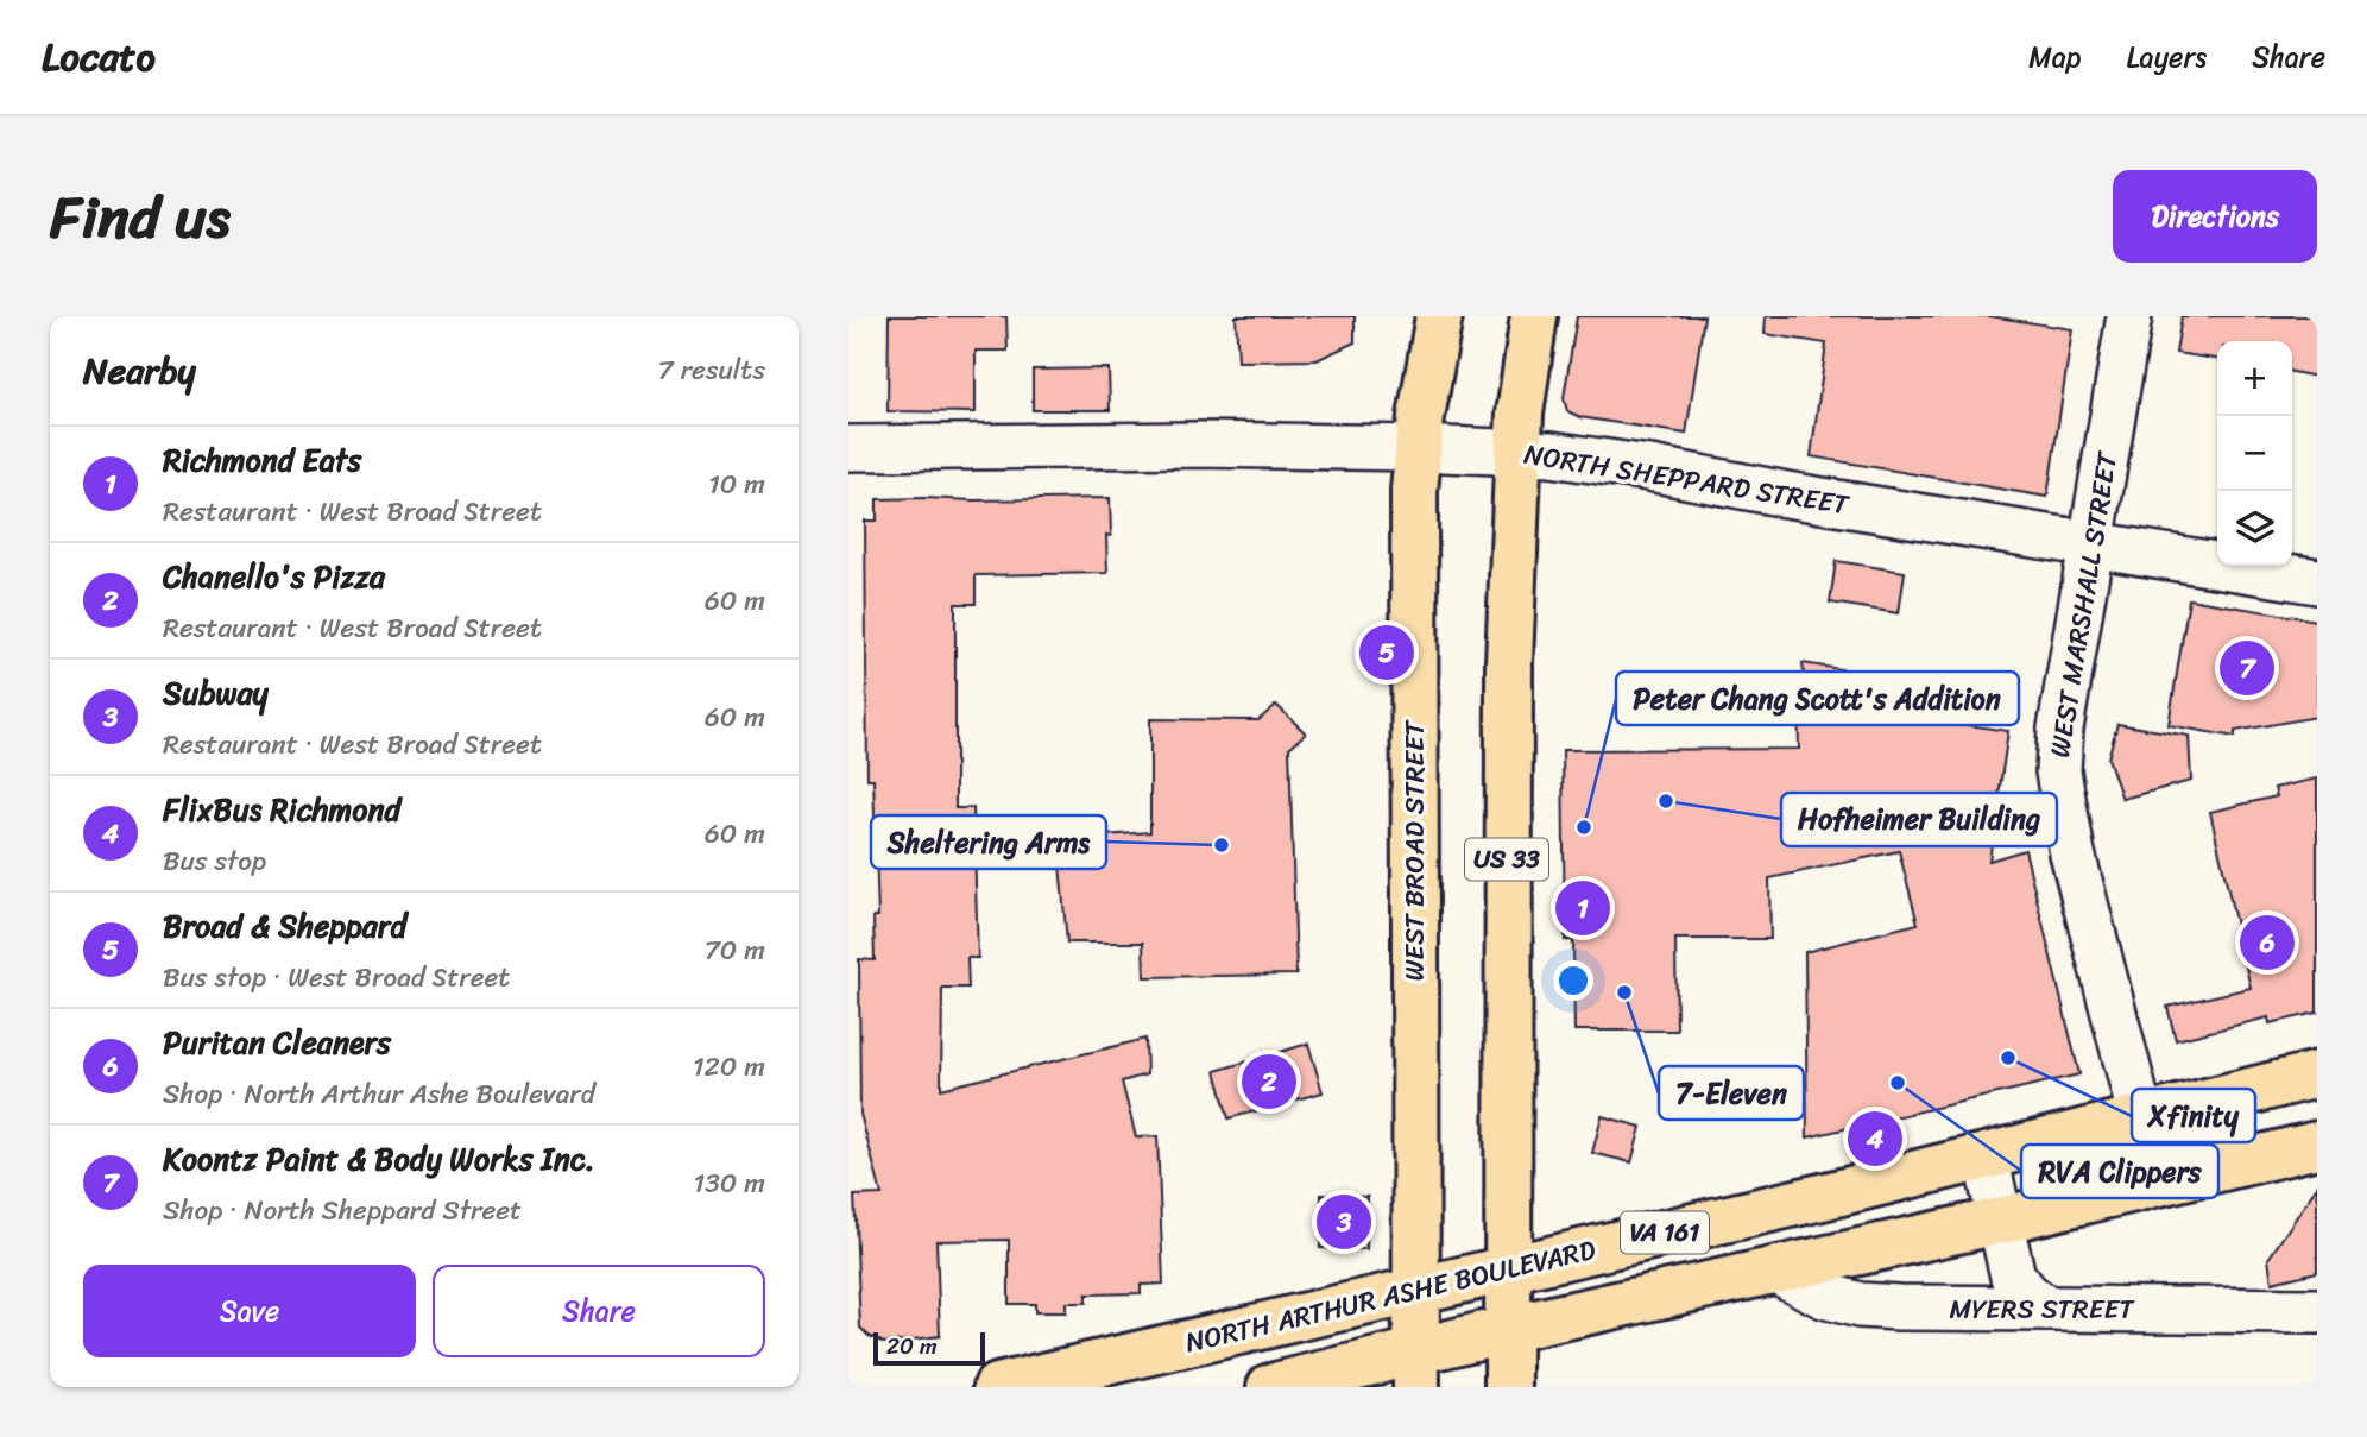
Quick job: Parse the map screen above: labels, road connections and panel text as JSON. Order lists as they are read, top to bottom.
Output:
{
  "streets": {
    "main road": [
      "WEST BROAD STREET",
      "US 33",
      "VA 161",
      "NORTH ARTHUR ASHE BOULEVARD"
    ],
    "street": ["NORTH SHEPPARD STREET", "WEST MARSHALL STREET", "MYERS STREET"]
  },
  "crossings": [
    ["NORTH SHEPPARD STREET", "WEST MARSHALL STREET"],
    ["NORTH SHEPPARD STREET", "WEST BROAD STREET"],
    ["NORTH SHEPPARD STREET", "US 33"],
    ["WEST MARSHALL STREET", "VA 161"],
    ["WEST MARSHALL STREET", "NORTH ARTHUR ASHE BOULEVARD"],
    ["WEST BROAD STREET", "VA 161"],
    ["WEST BROAD STREET", "NORTH ARTHUR ASHE BOULEVARD"],
    ["US 33", "VA 161"],
    ["US 33", "NORTH ARTHUR ASHE BOULEVARD"],
    ["VA 161", "MYERS STREET"]
  ],
  "places": [
    "Hofheimer Building",
    "Peter Chang Scott's Addition",
    "Sheltering Arms",
    "7-Eleven",
    "Xfinity",
    "RVA Clippers"
  ],
  "scale_bar": "20 m",
  "page": {
    "header": "Locato",
    "nav": ["Map", "Layers", "Share"],
    "title": "Find us",
    "buttons": [
      "Directions",
      ["Save", "Share"]
    ],
    "heading": ["Nearby", "7 results"],
    "map_buttons": ["+", "−"],
    "list": [
      {
        "mark": "1",
        "name": "Richmond Eats",
        "note": "Restaurant · West Broad Street",
        "value": "10 m"
      },
      {
        "mark": "2",
        "name": "Chanello's Pizza",
        "note": "Restaurant · West Broad Street",
        "value": "60 m"
      },
      {
        "mark": "3",
        "name": "Subway",
        "note": "Restaurant · West Broad Street",
        "value": "60 m"
      },
      {
        "mark": "4",
        "name": "FlixBus Richmond",
        "note": "Bus stop",
        "value": "60 m"
      },
      {
        "mark": "5",
        "name": "Broad & Sheppard",
        "note": "Bus stop · West Broad Street",
        "value": "70 m"
      },
      {
        "mark": "6",
        "name": "Puritan Cleaners",
        "note": "Shop · North Arthur Ashe Boulevard",
        "value": "120 m"
      },
      {
        "mark": "7",
        "name": "Koontz Paint & Body Works Inc.",
        "note": "Shop · North Sheppard Street",
        "value": "130 m"
      }
    ],
    "pins": [
      "5",
      "7",
      "1",
      "6",
      "2",
      "4",
      "3"
    ],
    "scale": "20 m"
  }
}
